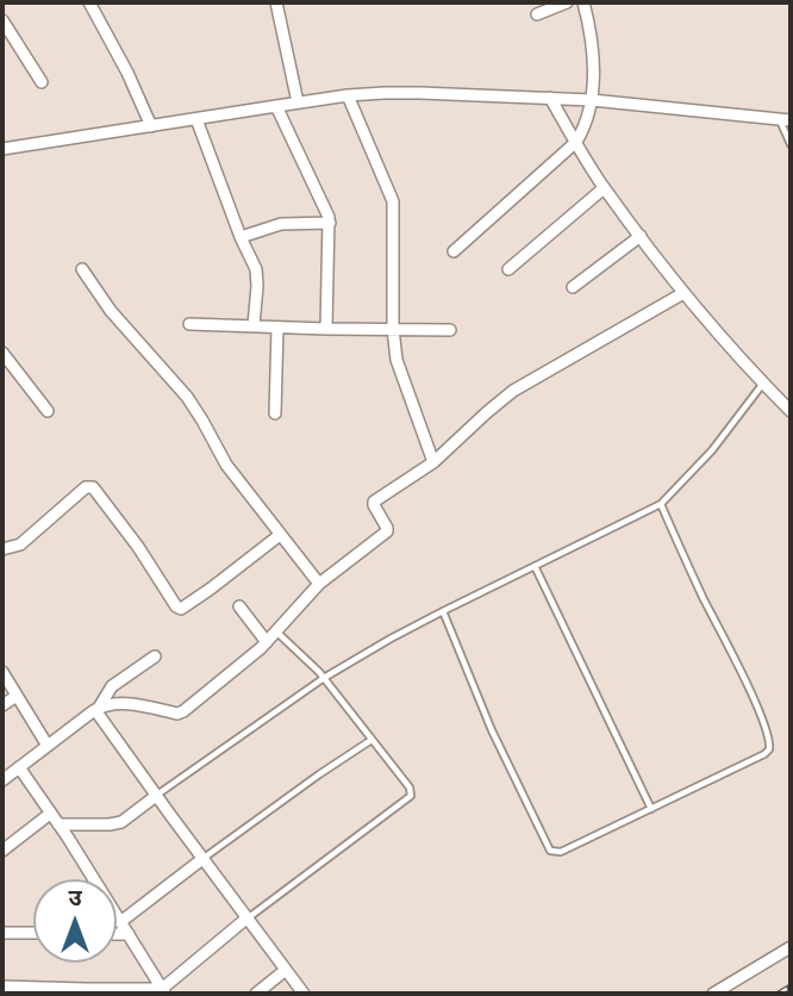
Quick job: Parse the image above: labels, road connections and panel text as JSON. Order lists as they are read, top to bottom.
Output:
{
  "north": "top"
}
